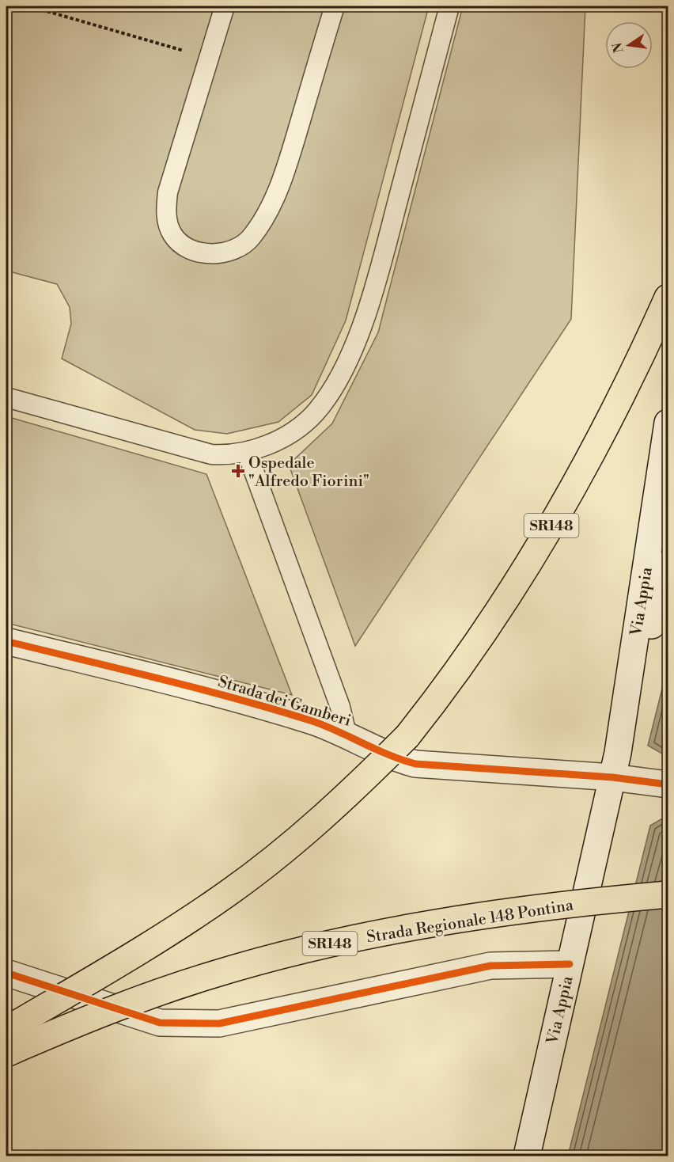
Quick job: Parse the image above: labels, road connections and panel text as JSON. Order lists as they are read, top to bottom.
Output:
{
  "streets": {
    "main road": ["SR148", "Strada Regionale 148 Pontina"],
    "street": ["Via Appia", "Strada dei Gamberi"]
  },
  "crossings": [
    ["Via Appia", "Strada dei Gamberi"]
  ],
  "places": {
    "health": ["Ospedale \"Alfredo Fiorini\""]
  },
  "north": "left"
}
